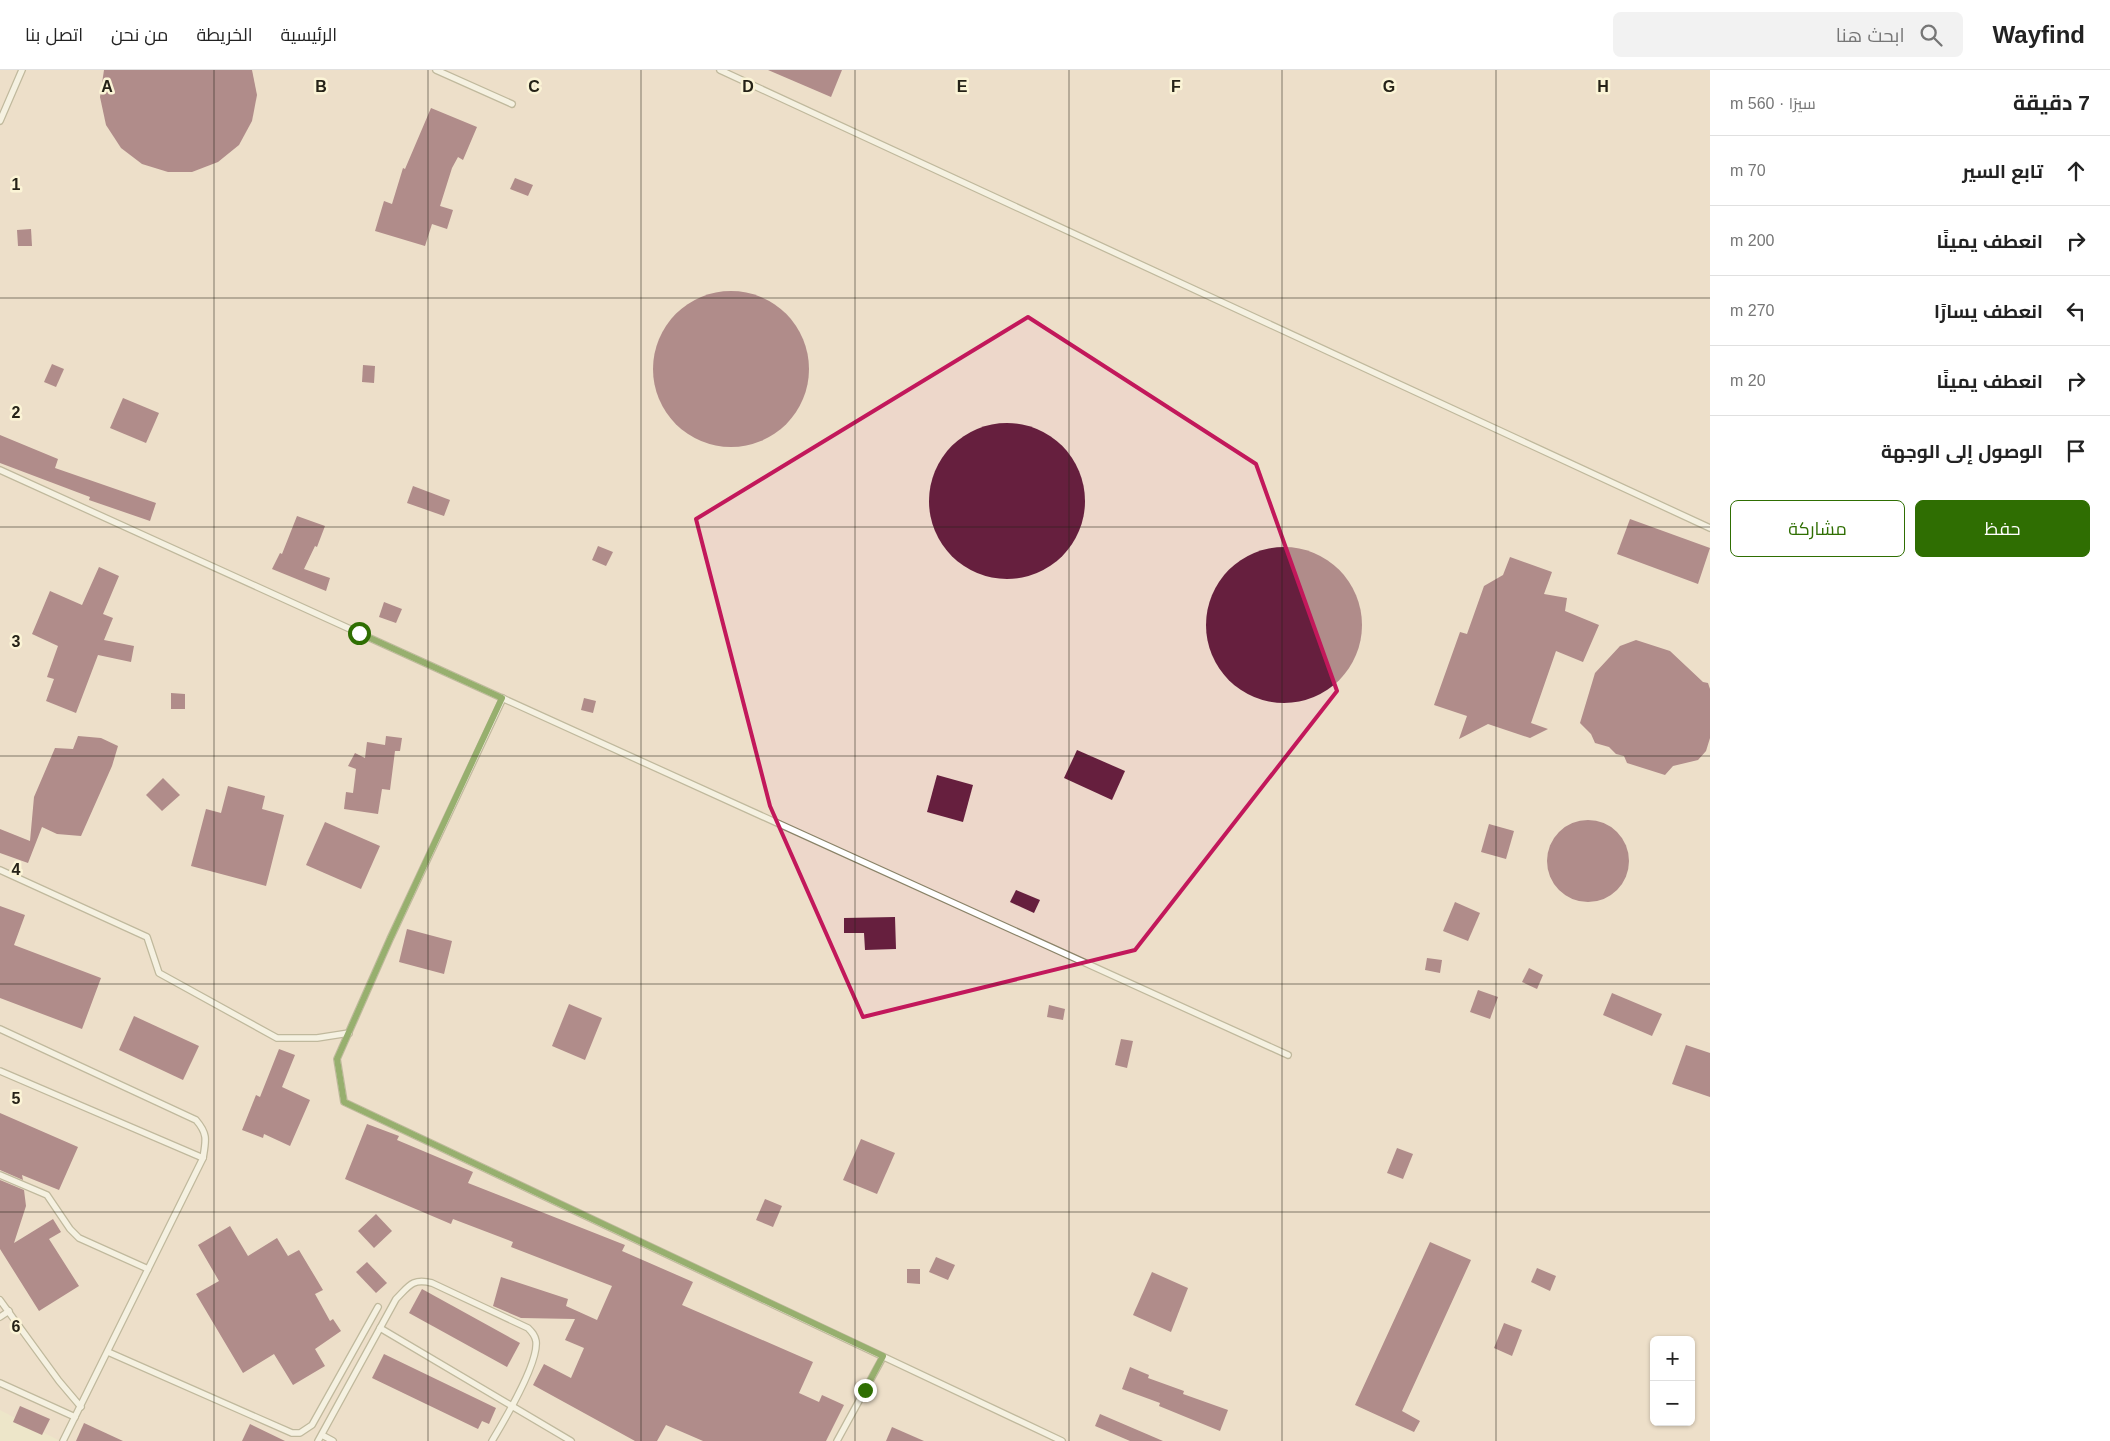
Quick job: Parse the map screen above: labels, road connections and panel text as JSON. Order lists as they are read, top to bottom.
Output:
{
  "page": {
    "header": "Wayfind",
    "search": "ابحث هنا",
    "nav": [
      "الرئيسية",
      "الخريطة",
      "من نحن",
      "اتصل بنا"
    ],
    "heading": ["7 دقيقة", "سيرًا · 560 m"],
    "list": [
      ["تابع السير", "70 m"],
      ["انعطف يمينًا", "200 m"],
      ["انعطف يسارًا", "270 m"],
      ["انعطف يمينًا", "20 m"],
      "الوصول إلى الوجهة"
    ],
    "buttons": ["حفظ", "مشاركة"],
    "map_buttons": ["+", "−"]
  },
  "grid": {
    "columns": [
      "A",
      "B",
      "C",
      "D",
      "E",
      "F",
      "G",
      "H"
    ],
    "rows": [
      "1",
      "2",
      "3",
      "4",
      "5",
      "6"
    ]
  }
}
